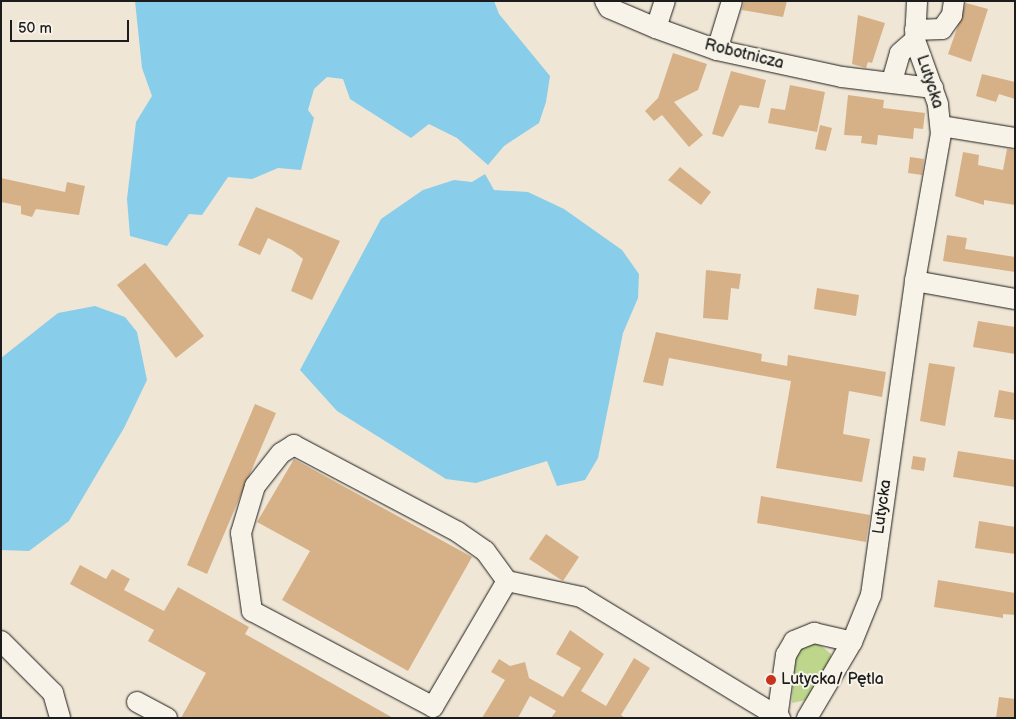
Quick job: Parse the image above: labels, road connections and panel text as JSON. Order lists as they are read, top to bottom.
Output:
{
  "streets": {
    "street": ["Robotnicza", "Lutycka"]
  },
  "crossings": [
    ["Robotnicza", "Lutycka"]
  ],
  "places": ["Lutycka/ Pętla"],
  "scale_bar": "50 m"
}
